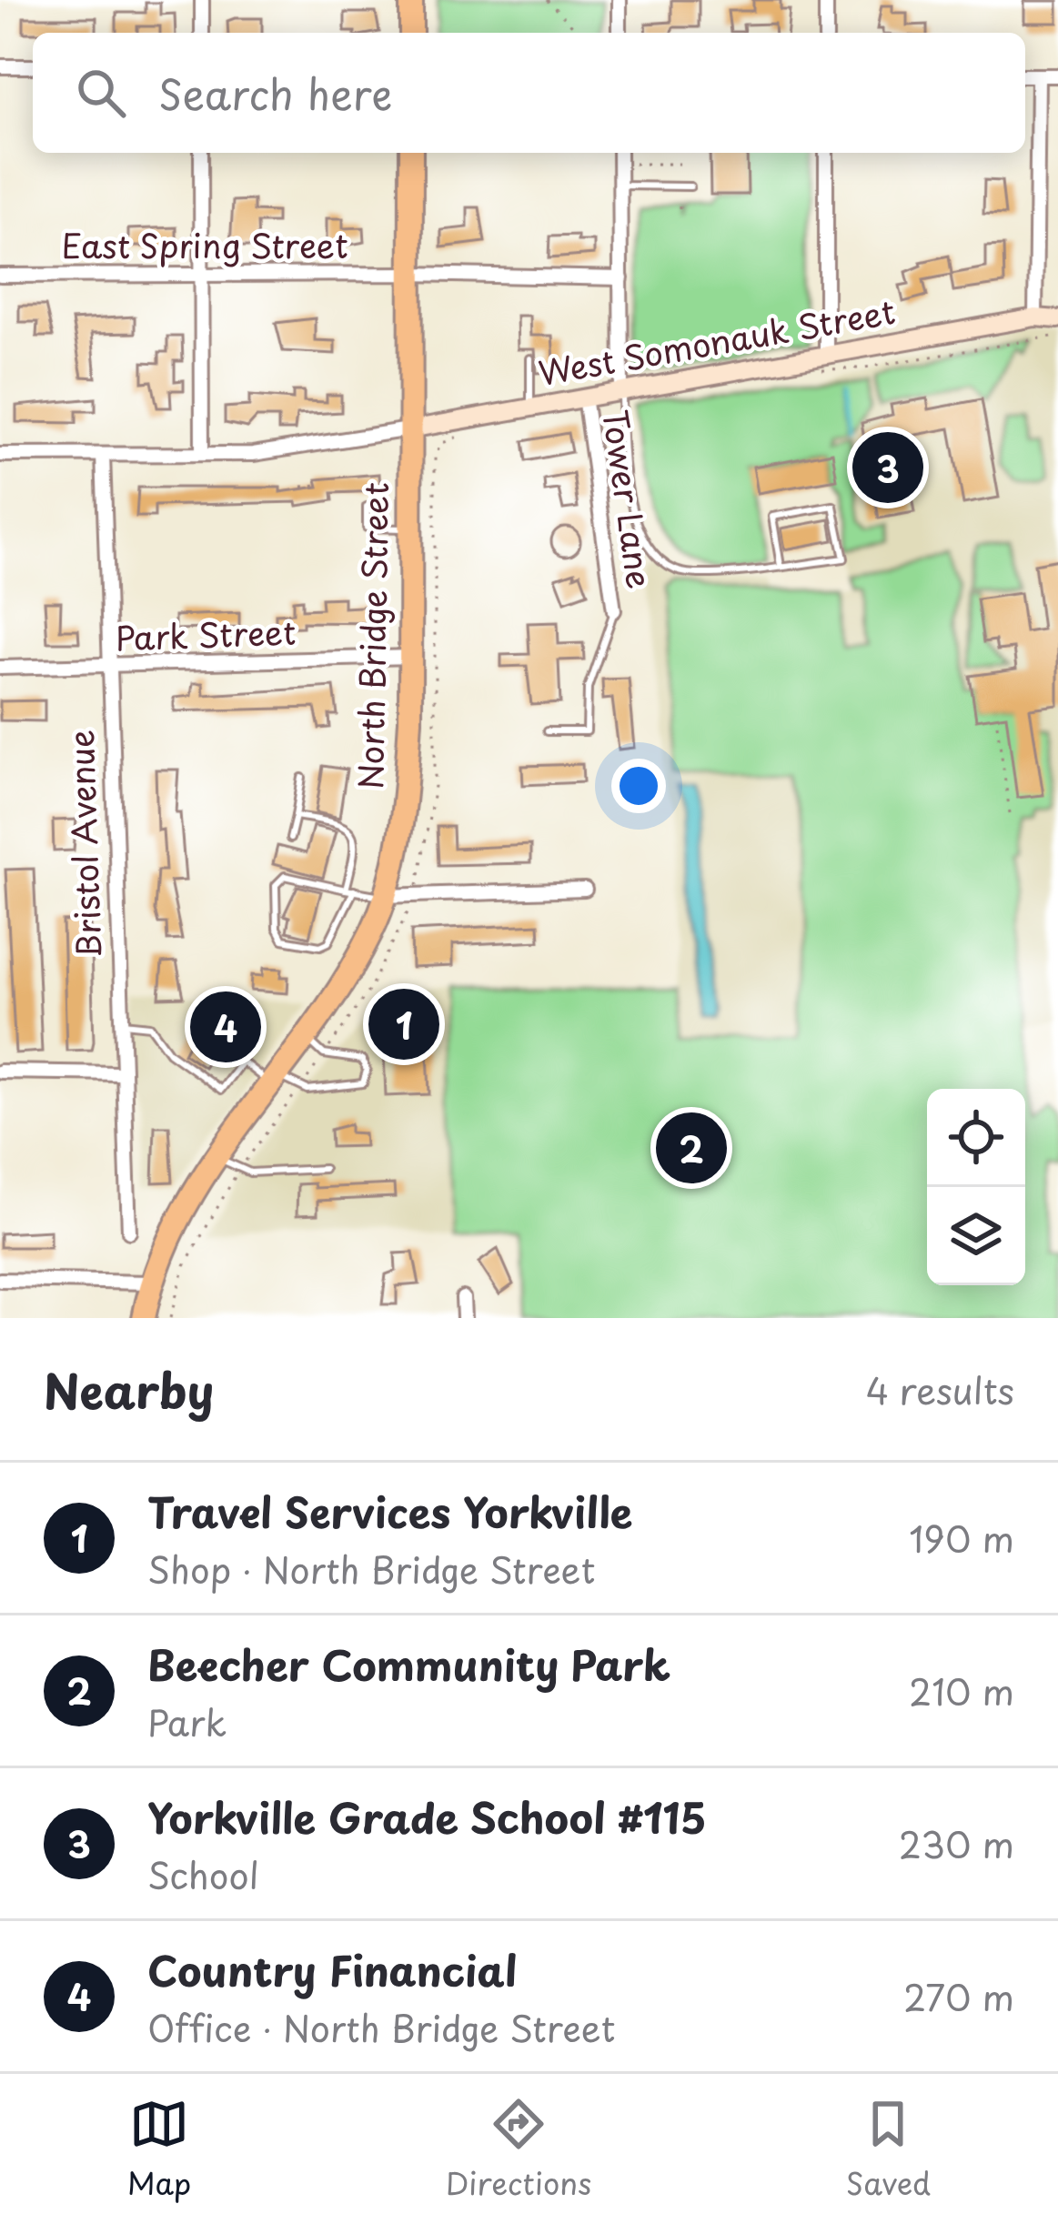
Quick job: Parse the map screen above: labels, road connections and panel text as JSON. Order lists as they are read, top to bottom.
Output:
{
  "streets": {
    "highway": ["North Bridge Street"],
    "street": [
      "East Spring Street",
      "West Somonauk Street",
      "Tower Lane",
      "Park Street",
      "Bristol Avenue"
    ]
  },
  "crossings": [
    ["East Spring Street", "North Bridge Street"],
    ["West Somonauk Street", "Tower Lane"],
    ["West Somonauk Street", "North Bridge Street"],
    ["Park Street", "North Bridge Street"],
    ["Park Street", "Bristol Avenue"]
  ],
  "page": {
    "search": "Search here",
    "pins": [
      "3",
      "1",
      "4",
      "2"
    ],
    "heading": ["Nearby", "4 results"],
    "list": [
      {
        "mark": "1",
        "name": "Travel Services Yorkville",
        "note": "Shop · North Bridge Street",
        "value": "190 m"
      },
      {
        "mark": "2",
        "name": "Beecher Community Park",
        "note": "Park",
        "value": "210 m"
      },
      {
        "mark": "3",
        "name": "Yorkville Grade School #115",
        "note": "School",
        "value": "230 m"
      },
      {
        "mark": "4",
        "name": "Country Financial",
        "note": "Office · North Bridge Street",
        "value": "270 m"
      }
    ],
    "nav": ["Map", "Directions", "Saved"]
  }
}
